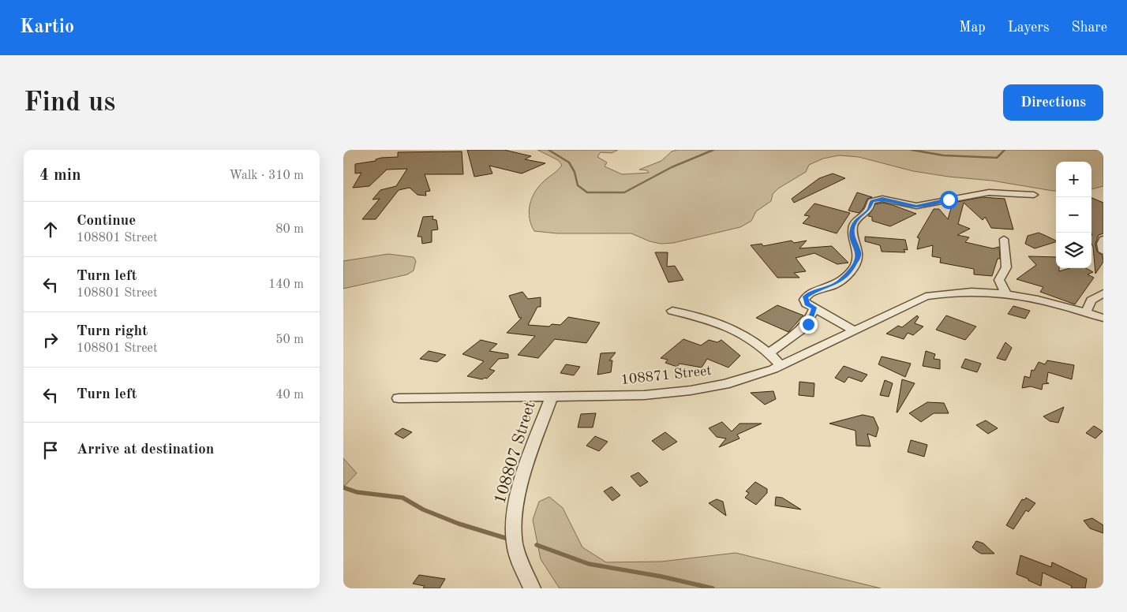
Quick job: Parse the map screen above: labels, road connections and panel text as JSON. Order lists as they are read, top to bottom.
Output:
{
  "streets": {
    "street": ["108871 Street", "108807 Street"]
  },
  "crossings": [
    ["108871 Street", "108807 Street"]
  ],
  "page": {
    "header": "Kartio",
    "nav": ["Map", "Layers", "Share"],
    "buttons": "Directions",
    "title": "Find us",
    "heading": ["4 min", "Walk · 310 m"],
    "map_buttons": ["+", "−"],
    "list": [
      ["Continue", "108801 Street", "80 m"],
      ["Turn left", "108801 Street", "140 m"],
      ["Turn right", "108801 Street", "50 m"],
      ["Turn left", "40 m"],
      "Arrive at destination"
    ]
  }
}
